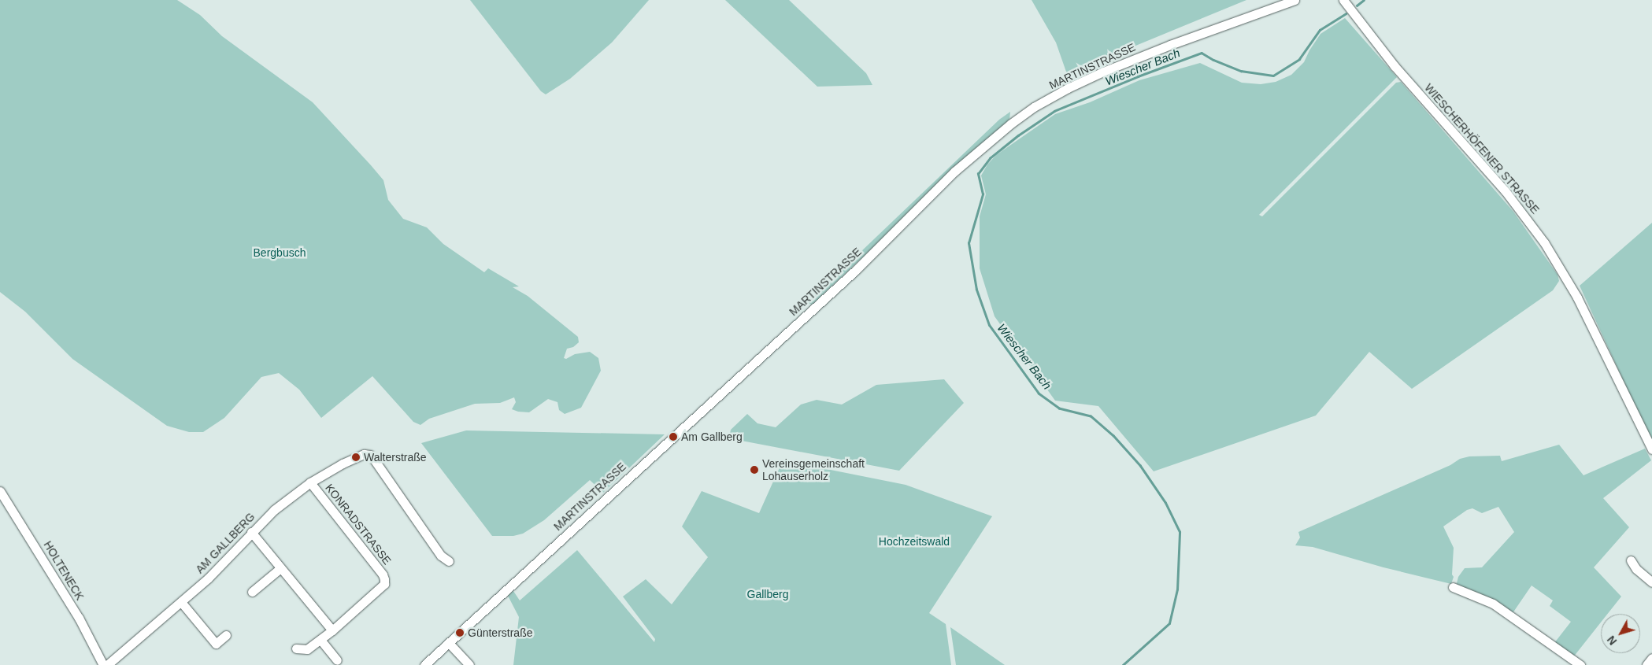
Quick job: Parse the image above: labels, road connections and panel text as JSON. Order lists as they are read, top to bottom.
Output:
{
  "streets": {
    "street": [
      "MARTINSTRASSE",
      "WIESCHERHÖFENER STRASSE",
      "KONRADSTRASSE",
      "AM GALLBERG",
      "HOLTENECK"
    ]
  },
  "crossings": [
    ["KONRADSTRASSE", "AM GALLBERG"]
  ],
  "water": ["Wiescher Bach"],
  "parks": ["Bergbusch", "Hochzeitswald", "Gallberg"],
  "places": [
    "Am Gallberg",
    "Walterstraße",
    "Vereinsgemeinschaft Lohauserholz",
    "Günterstraße"
  ],
  "north": "bottom left"
}
